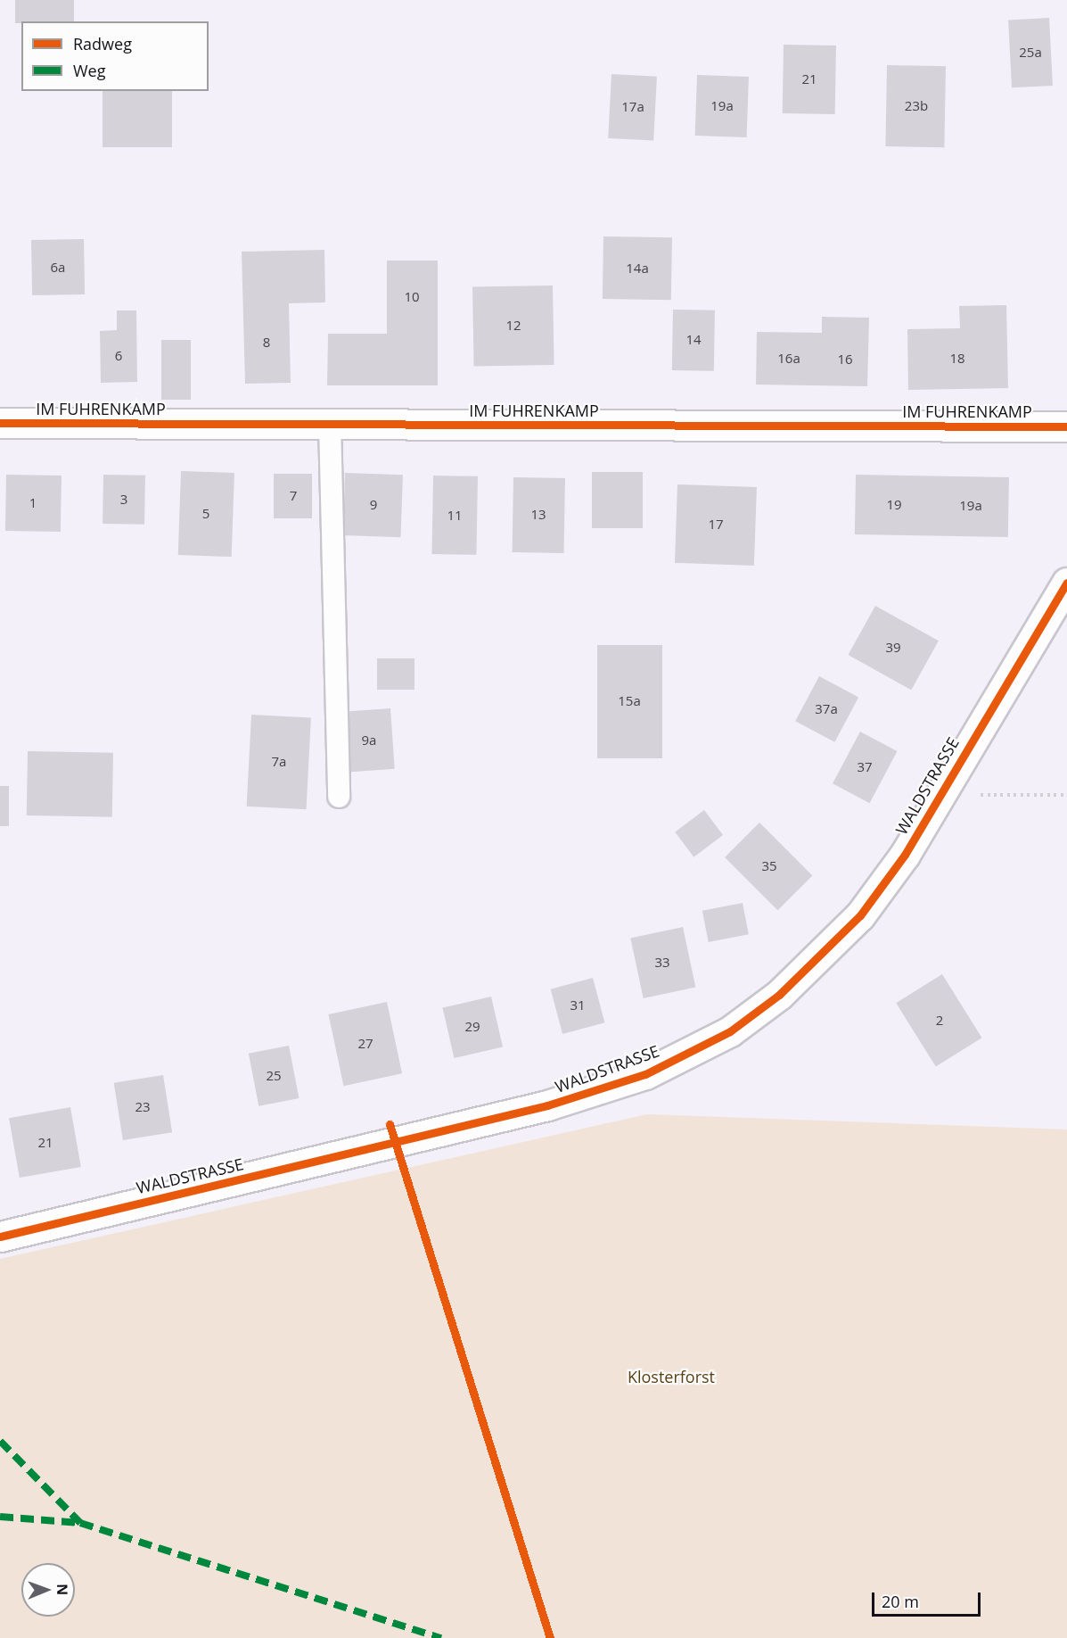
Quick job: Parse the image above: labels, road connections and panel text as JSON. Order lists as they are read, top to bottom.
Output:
{
  "streets": {
    "street": ["IM FUHRENKAMP", "WALDSTRASSE"]
  },
  "parks": ["Klosterforst"],
  "house_numbers": [
    "25a",
    "21",
    "19a",
    "23b",
    "17a",
    "6a",
    "14a",
    "10",
    "12",
    "14",
    "8",
    "6",
    "16a",
    "18",
    "16",
    "7",
    "3",
    "1",
    "9",
    "19",
    "19a",
    "5",
    "13",
    "11",
    "17",
    "39",
    "15a",
    "37a",
    "9a",
    "7a",
    "37",
    "35",
    "33",
    "31",
    "2",
    "29",
    "27",
    "25",
    "23",
    "21"
  ],
  "legend": ["Radweg", "Weg"],
  "scale_bar": "20 m",
  "north": "right"
}
